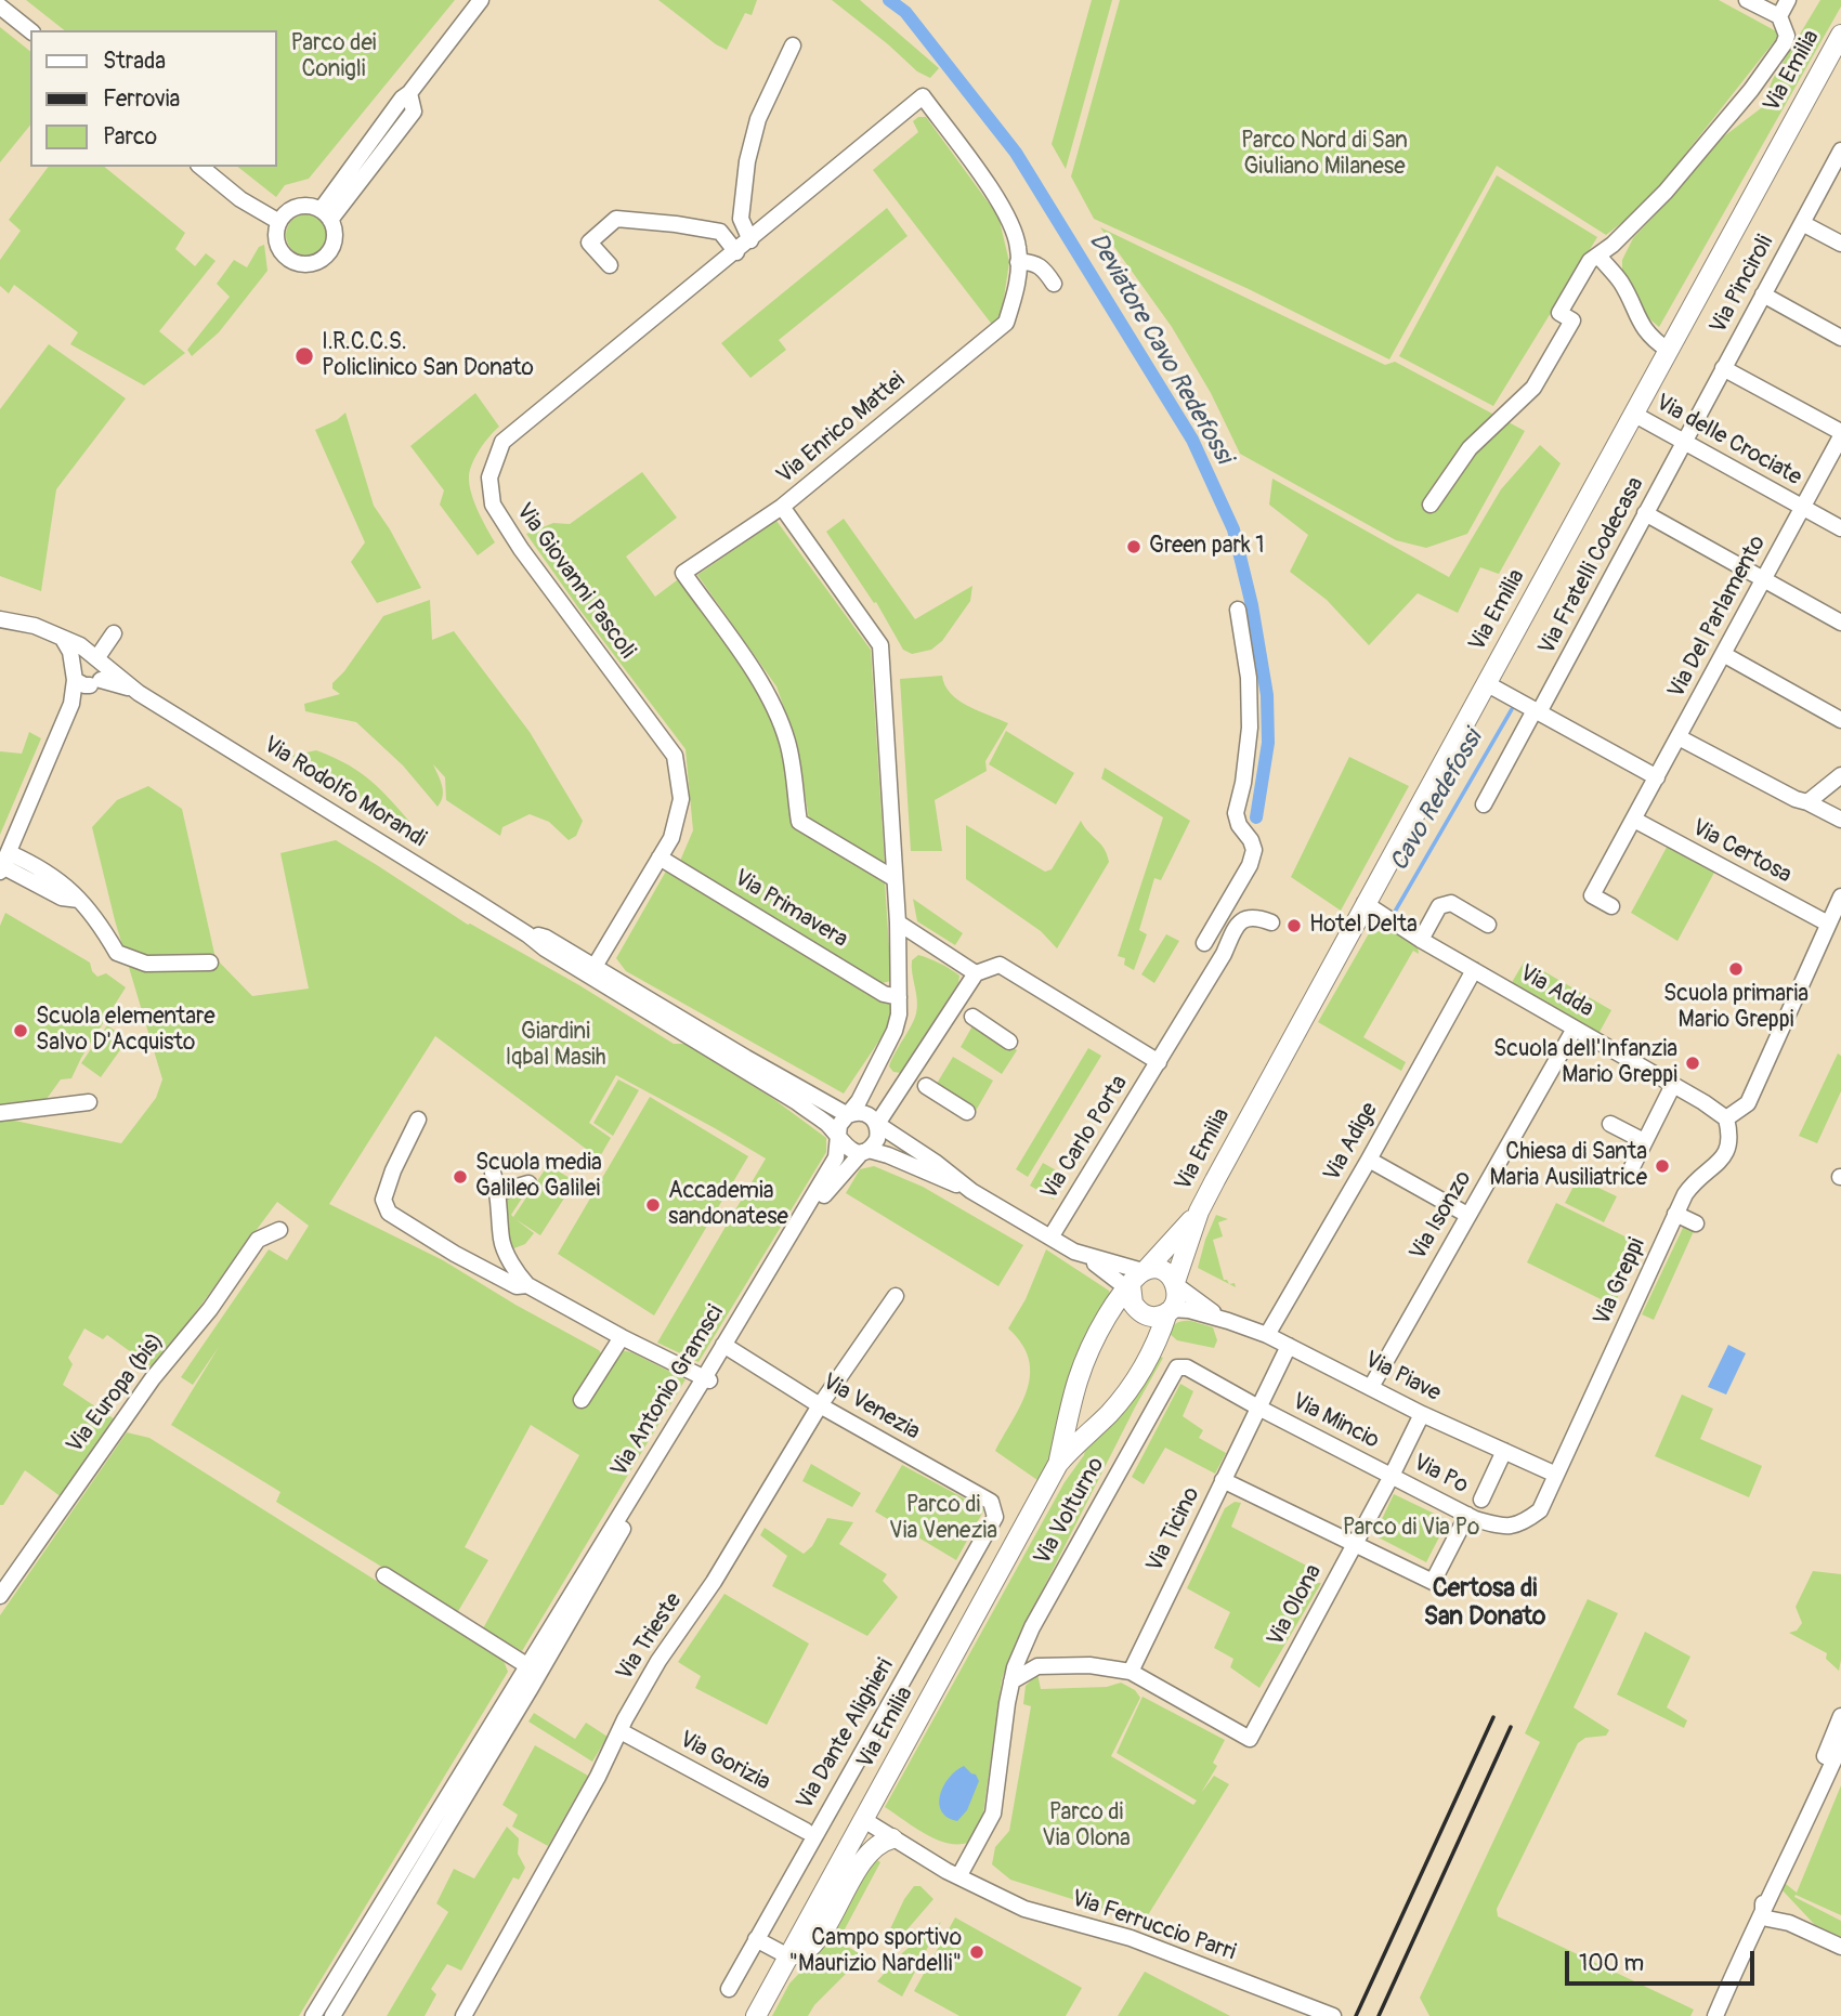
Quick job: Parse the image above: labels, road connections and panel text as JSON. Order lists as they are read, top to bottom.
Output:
{
  "streets": {
    "main road": ["Via Emilia"],
    "street": [
      "Via Pinciroli",
      "Via Enrico Mattei",
      "Via delle Crociate",
      "Via Fratelli Codecasa",
      "Via Giovanni Pascoli",
      "Via Del Parlamento",
      "Via Rodolfo Morandi",
      "Via Certosa",
      "Via Primavera",
      "Via Adda",
      "Via Carlo Porta",
      "Via Adige",
      "Via Isonzo",
      "Via Greppi",
      "Via Piave",
      "Via Antonio Gramsci",
      "Via Europa (bis)",
      "Via Venezia",
      "Via Mincio",
      "Via Po",
      "Via Volturno",
      "Via Ticino",
      "Via Olona",
      "Via Trieste",
      "Via Dante Alighieri",
      "Via Gorizia",
      "Via Ferruccio Parri"
    ]
  },
  "crossings": [
    ["Via Emilia", "Via delle Crociate"],
    ["Via Emilia", "Via Adda"],
    ["Via Emilia", "Via Piave"],
    ["Via Emilia", "Via Ferruccio Parri"],
    ["Via Pinciroli", "Via delle Crociate"],
    ["Via Pinciroli", "Via Fratelli Codecasa"],
    ["Via Enrico Mattei", "Via Giovanni Pascoli"],
    ["Via Enrico Mattei", "Via Rodolfo Morandi"],
    ["Via Enrico Mattei", "Via Primavera"],
    ["Via Enrico Mattei", "Via Antonio Gramsci"],
    ["Via delle Crociate", "Via Fratelli Codecasa"],
    ["Via delle Crociate", "Via Del Parlamento"],
    ["Via Giovanni Pascoli", "Via Rodolfo Morandi"],
    ["Via Giovanni Pascoli", "Via Primavera"],
    ["Via Del Parlamento", "Via Certosa"],
    ["Via Rodolfo Morandi", "Via Antonio Gramsci"],
    ["Via Adda", "Via Adige"],
    ["Via Adda", "Via Isonzo"],
    ["Via Adda", "Via Greppi"],
    ["Via Adige", "Via Piave"],
    ["Via Isonzo", "Via Piave"],
    ["Via Greppi", "Via Piave"],
    ["Via Greppi", "Via Po"],
    ["Via Piave", "Via Po"],
    ["Via Piave", "Via Ticino"],
    ["Via Piave", "Via Olona"],
    ["Via Antonio Gramsci", "Via Venezia"],
    ["Via Venezia", "Via Trieste"],
    ["Via Venezia", "Via Dante Alighieri"],
    ["Via Mincio", "Via Po"],
    ["Via Mincio", "Via Volturno"],
    ["Via Mincio", "Via Ticino"],
    ["Via Mincio", "Via Olona"],
    ["Via Po", "Via Olona"],
    ["Via Volturno", "Via Ferruccio Parri"],
    ["Via Ticino", "Via Olona"],
    ["Via Trieste", "Via Gorizia"]
  ],
  "districts": ["Certosa di San Donato"],
  "water": ["Deviatore Cavo Redefossi", "Cavo Redefossi"],
  "parks": [
    "Parco dei Conigli",
    "Parco Nord di San Giuliano Milanese",
    "Giardini Iqbal Masih",
    "Parco di Via Venezia",
    "Parco di Via Po",
    "Parco di Via Olona"
  ],
  "places": [
    "I.R.C.C.S. Policlinico San Donato",
    "Green park 1",
    "Hotel Delta",
    "Scuola primaria Mario Greppi",
    "Scuola elementare Salvo D'Acquisto",
    "Scuola dell'Infanzia Mario Greppi",
    "Chiesa di Santa Maria Ausiliatrice",
    "Scuola media Galileo Galilei",
    "Accademia sandonatese",
    "Campo sportivo \"Maurizio Nardelli\""
  ],
  "legend": ["Strada", "Ferrovia", "Parco"],
  "scale_bar": "100 m"
}
